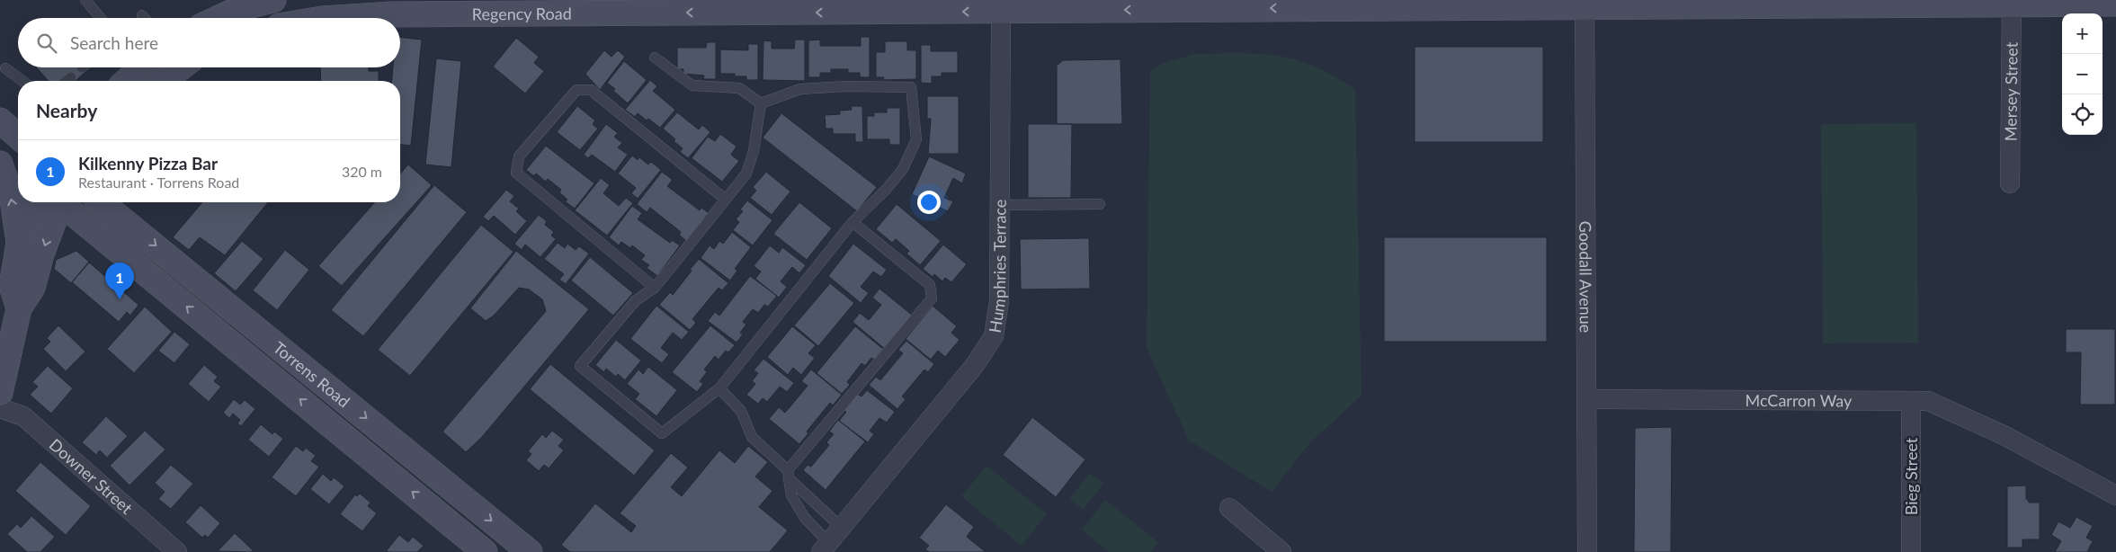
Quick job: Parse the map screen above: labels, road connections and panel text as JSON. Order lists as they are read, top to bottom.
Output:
{
  "streets": {
    "main road": ["Regency Road", "Torrens Road"],
    "street": [
      "Mersey Street",
      "Humphries Terrace",
      "Goodall Avenue",
      "McCarron Way",
      "Downer Street",
      "Bieg Street"
    ]
  },
  "crossings": [
    ["Regency Road", "Mersey Street"],
    ["Regency Road", "Humphries Terrace"],
    ["Regency Road", "Goodall Avenue"],
    ["Goodall Avenue", "McCarron Way"],
    ["McCarron Way", "Bieg Street"]
  ],
  "one_way": ["Regency Road"],
  "page": {
    "map_buttons": ["+", "−"],
    "search": "Search here",
    "heading": "Nearby",
    "list": [
      {
        "mark": "1",
        "name": "Kilkenny Pizza Bar",
        "note": "Restaurant · Torrens Road",
        "value": "320 m"
      }
    ],
    "pins": "1"
  }
}
